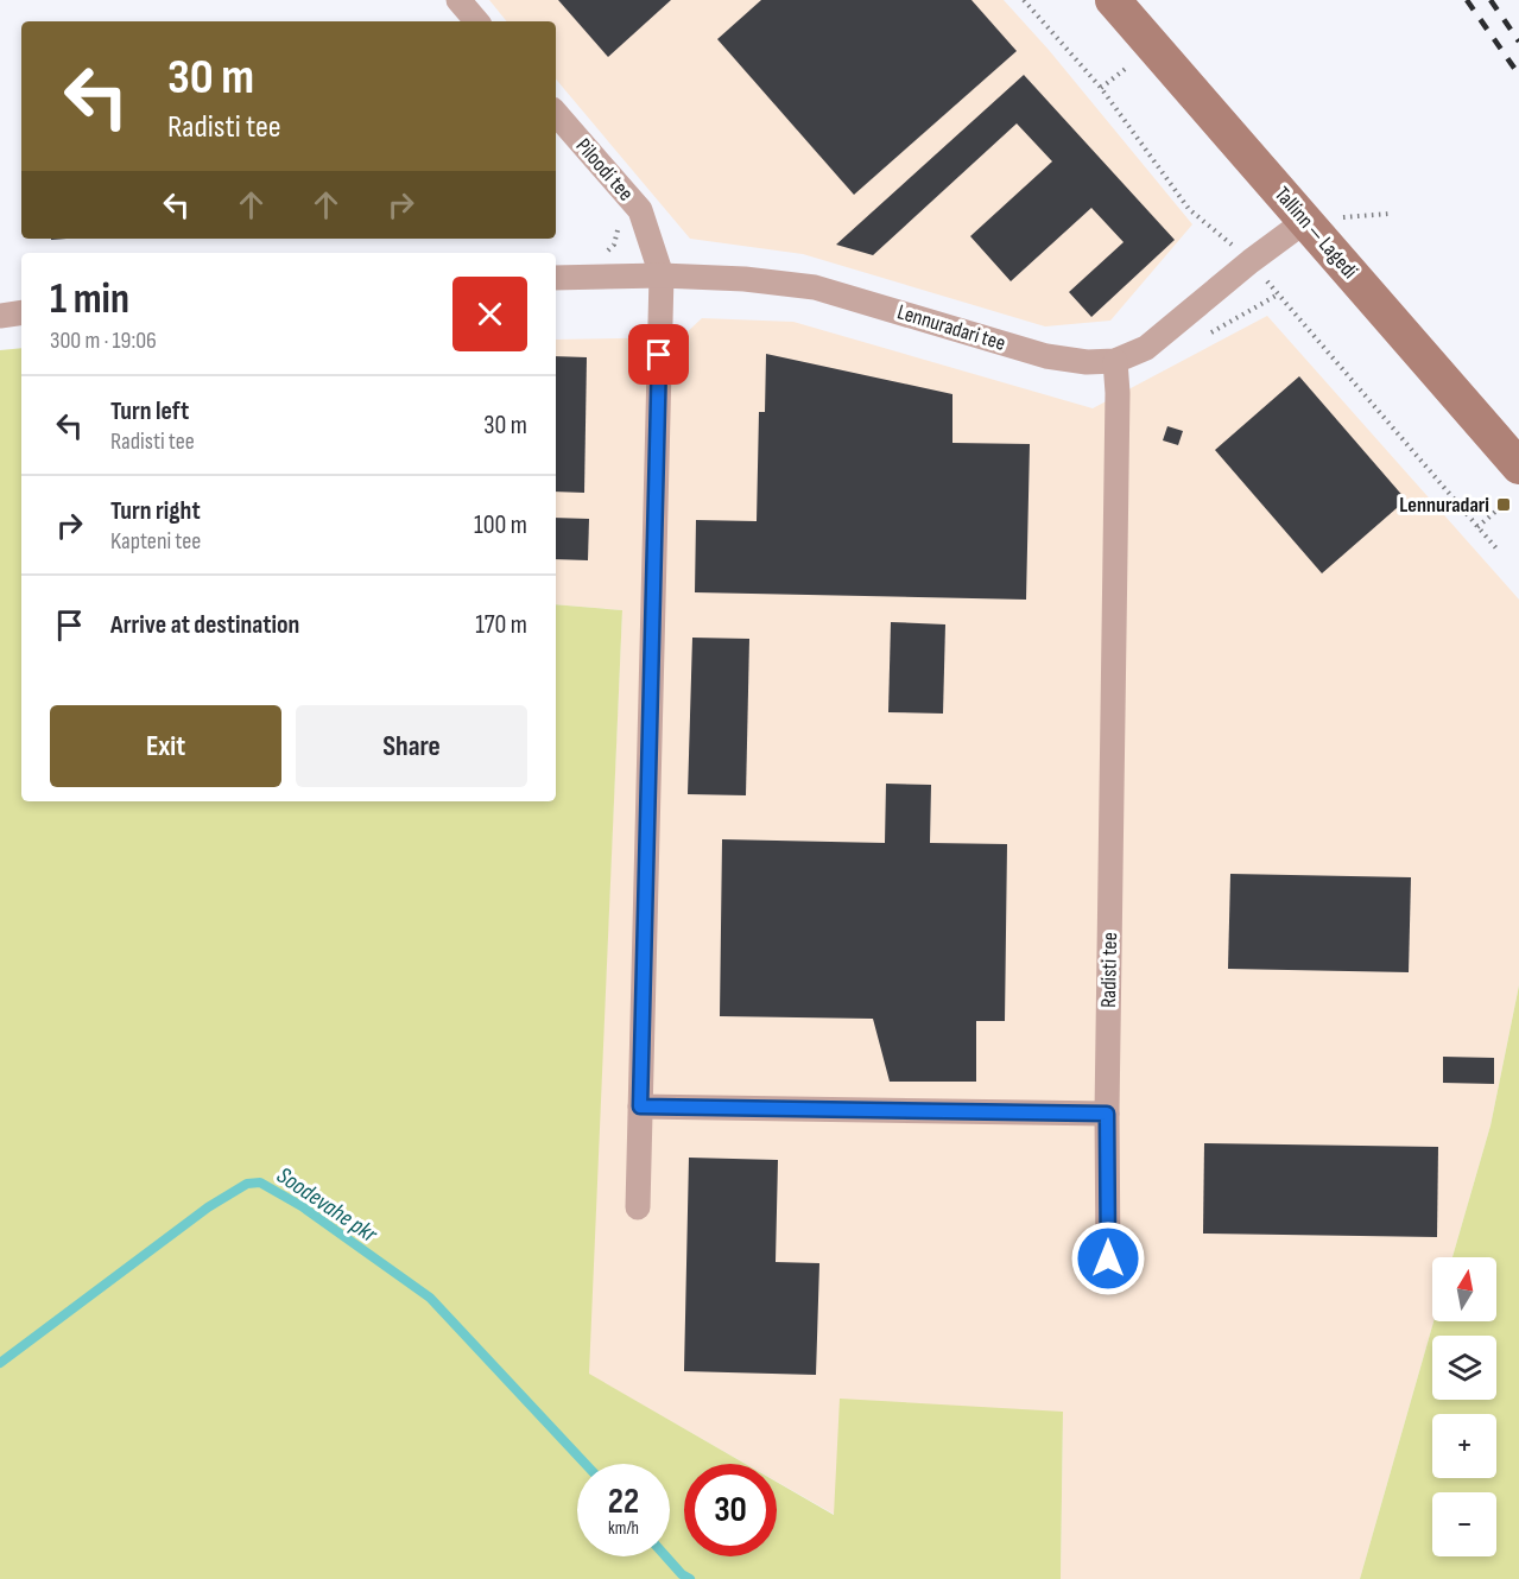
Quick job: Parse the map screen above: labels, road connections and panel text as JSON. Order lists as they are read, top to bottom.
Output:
{
  "streets": {
    "street": [
      "Piloodi tee",
      "Tallinn — Lagedi",
      "Lennuradari tee",
      "Radisti tee"
    ]
  },
  "crossings": [
    ["Piloodi tee", "Lennuradari tee"],
    ["Tallinn — Lagedi", "Lennuradari tee"],
    ["Lennuradari tee", "Radisti tee"]
  ],
  "water": ["Soodevahe pkr"],
  "places": {
    "transit": ["Lennuradari"]
  },
  "north": "top",
  "page": {
    "turn": ["30 m", "Radisti tee"],
    "heading": ["1 min", "300 m · 19:06"],
    "list": [
      {
        "name": "Turn left",
        "note": "Radisti tee",
        "value": "30 m"
      },
      {
        "name": "Turn right",
        "note": "Kapteni tee",
        "value": "100 m"
      },
      {
        "name": "Arrive at destination",
        "value": "170 m"
      }
    ],
    "buttons": ["Exit", "Share"],
    "map_buttons": ["+", "−"],
    "speed": "22 km/h",
    "limit": "30"
  }
}
